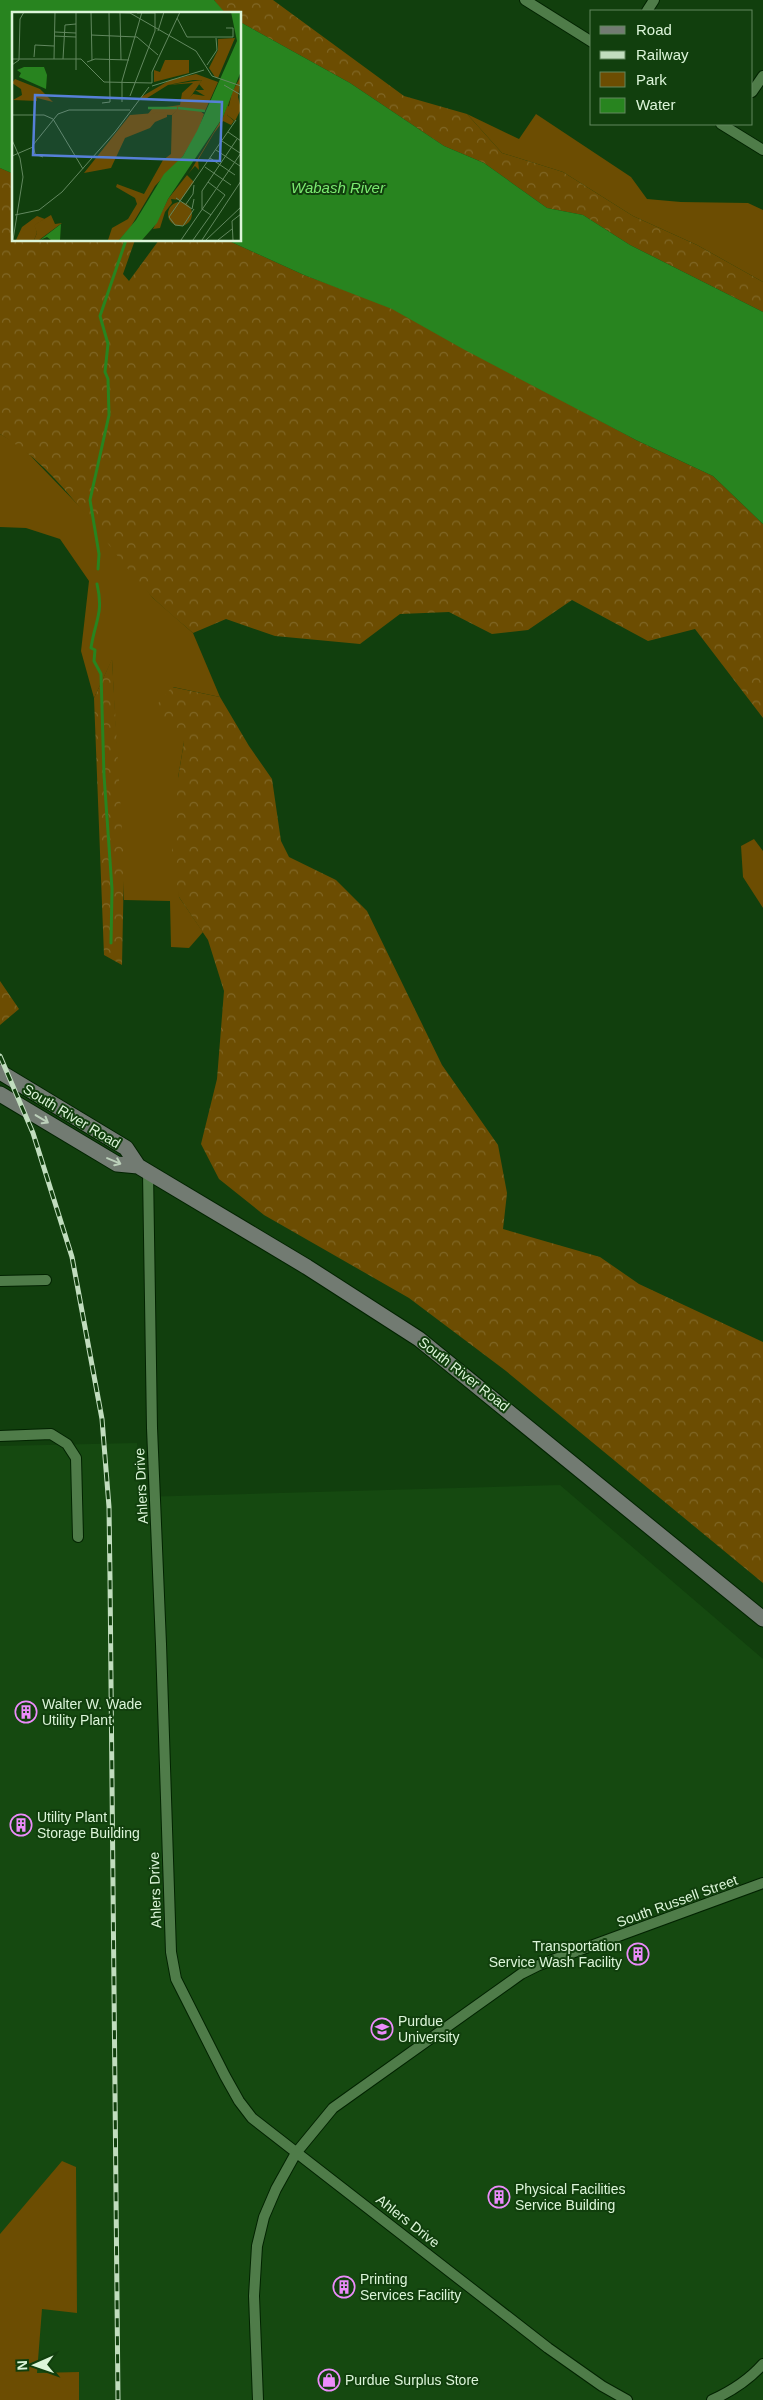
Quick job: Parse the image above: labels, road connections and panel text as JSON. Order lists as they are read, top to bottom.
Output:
{
  "streets": {
    "main road": ["South River Road"],
    "street": ["Ahlers Drive", "South Russell Street"]
  },
  "crossings": [
    ["South River Road", "Ahlers Drive"],
    ["Ahlers Drive", "South Russell Street"]
  ],
  "water": ["Wabash River"],
  "places": {
    "building": [
      "Walter W. Wade Utility Plant",
      "Utility Plant Storage Building",
      "Transportation Service Wash Facility",
      "Physical Facilities Service Building",
      "Printing Services Facility"
    ],
    "school or university": ["Purdue University"],
    "shop": ["Purdue Surplus Store"]
  },
  "legend": [
    "Road",
    "Railway",
    "Park",
    "Water"
  ],
  "north": "left"
}
